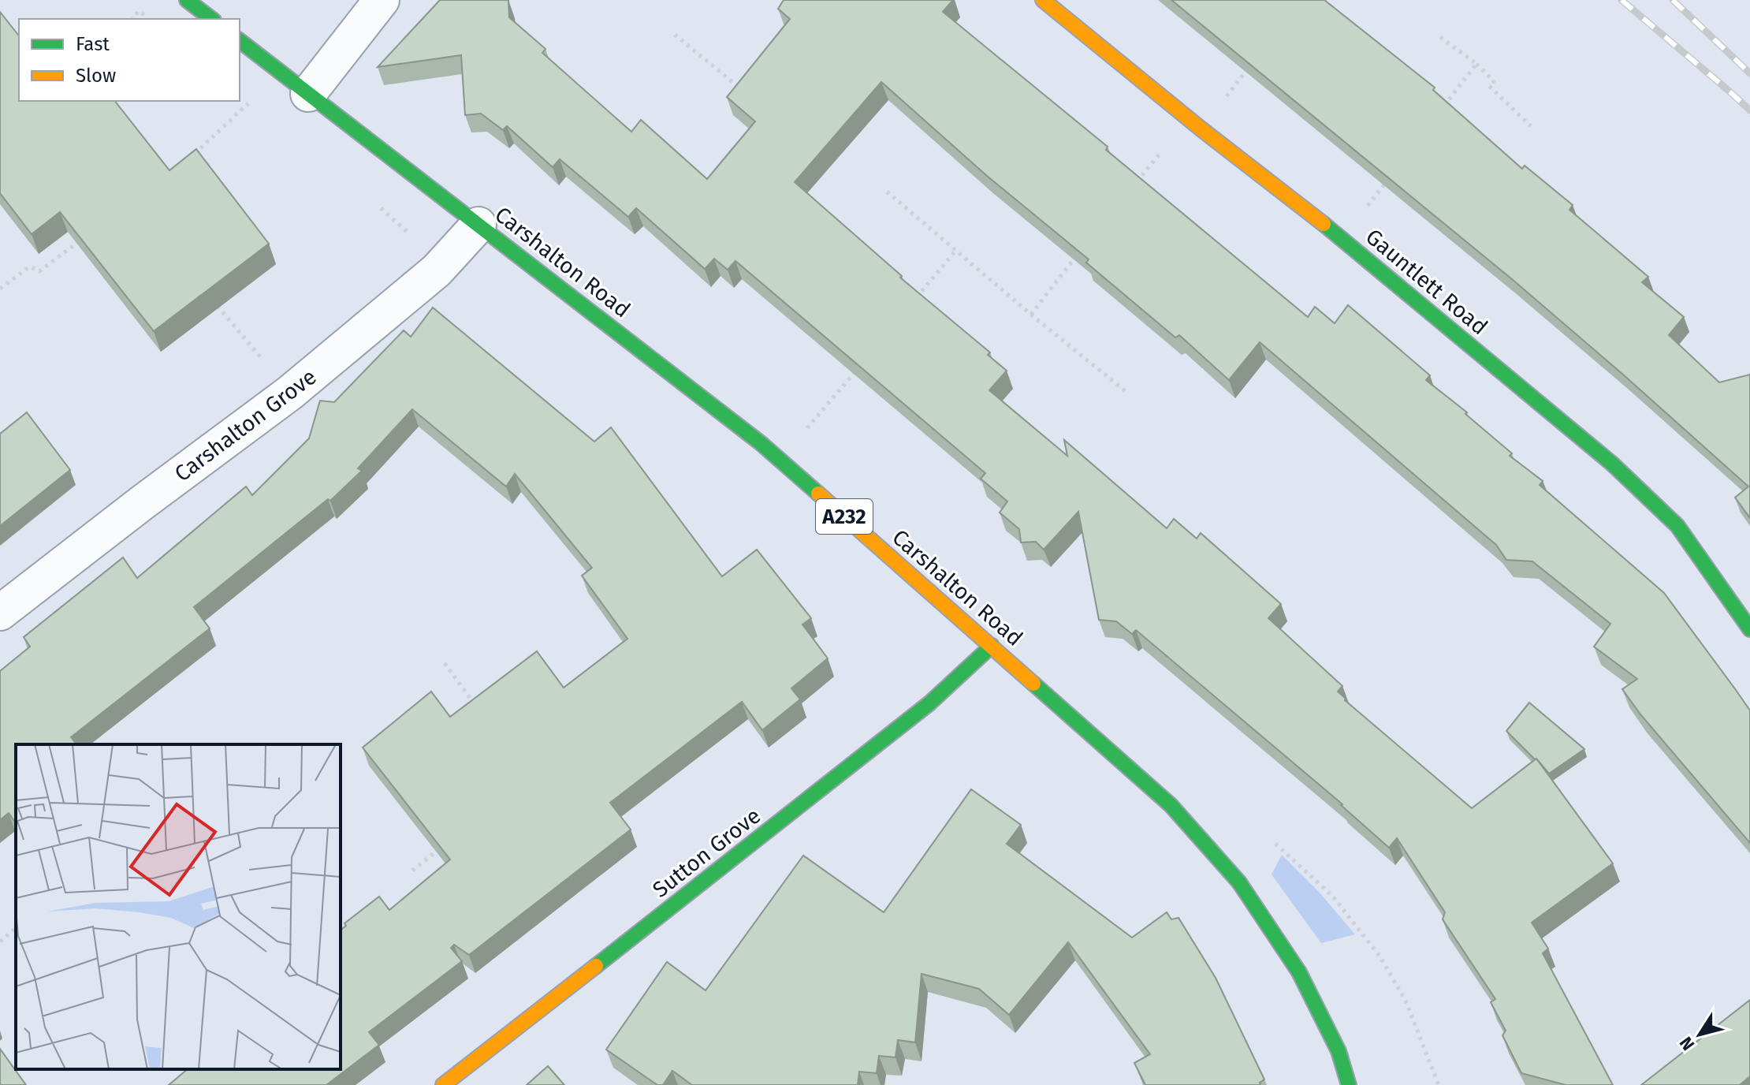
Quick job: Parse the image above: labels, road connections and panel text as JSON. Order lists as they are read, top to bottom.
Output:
{
  "streets": {
    "main road": [
      "Carshalton Road",
      "Gauntlett Road",
      "A232",
      "Sutton Grove"
    ],
    "street": ["Carshalton Grove"]
  },
  "crossings": [
    ["Carshalton Road", "Carshalton Grove"],
    ["Carshalton Road", "Sutton Grove"]
  ],
  "legend": ["Fast", "Slow"],
  "north": "bottom left"
}
